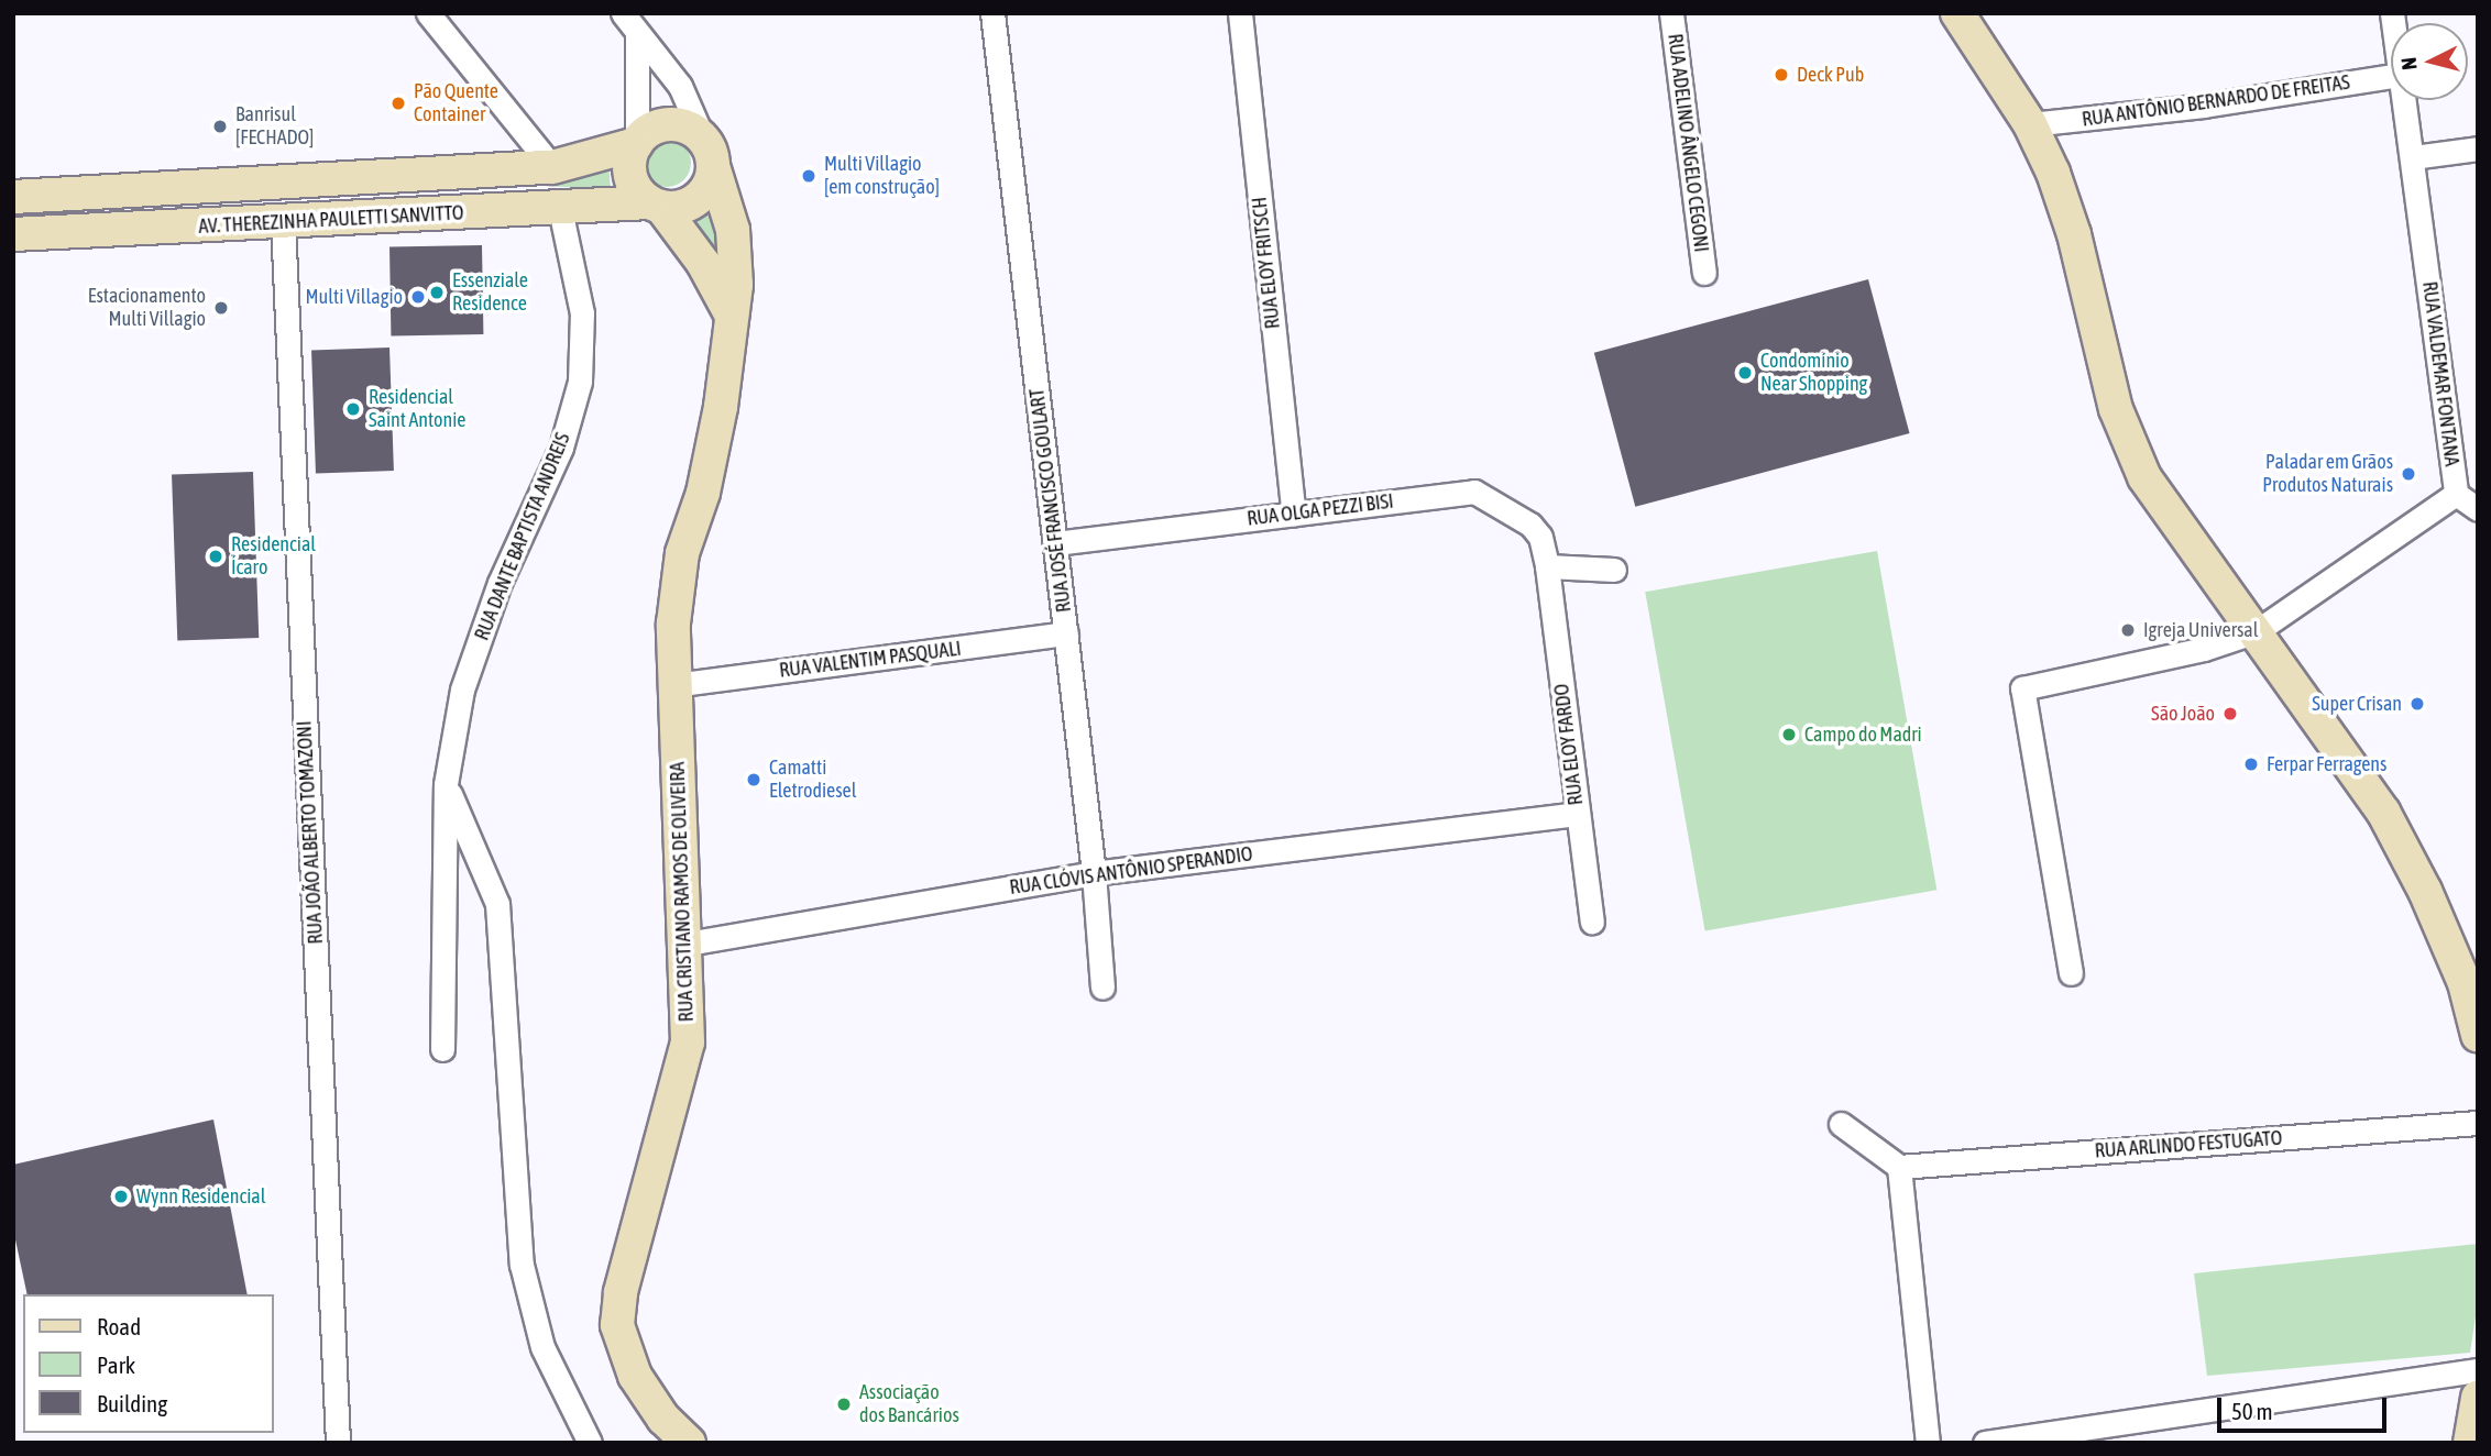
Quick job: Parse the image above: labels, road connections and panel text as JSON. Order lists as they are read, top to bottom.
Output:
{
  "streets": {
    "main road": ["AV. THEREZINHA PAULETTI SANVITTO", "RUA CRISTIANO RAMOS DE OLIVEIRA"],
    "street": [
      "RUA ANTÔNIO BERNARDO DE FREITAS",
      "RUA ADELINO ÂNGELO CEGONI",
      "RUA ELOY FRITSCH",
      "RUA VALDEMAR FONTANA",
      "RUA JOSÉ FRANCISCO GOULART",
      "RUA OLGA PEZZI BISI",
      "RUA DANTE BAPTISTA ANDREIS",
      "RUA VALENTIM PASQUALI",
      "RUA ELOY FARDO",
      "RUA JOÃO ALBERTO TOMAZONI",
      "RUA CLÓVIS ANTÔNIO SPERANDIO",
      "RUA ARLINDO FESTUGATO"
    ]
  },
  "crossings": [
    ["AV. THEREZINHA PAULETTI SANVITTO", "RUA DANTE BAPTISTA ANDREIS"],
    ["AV. THEREZINHA PAULETTI SANVITTO", "RUA JOÃO ALBERTO TOMAZONI"],
    ["AV. THEREZINHA PAULETTI SANVITTO", "RUA CRISTIANO RAMOS DE OLIVEIRA"],
    ["RUA ELOY FRITSCH", "RUA OLGA PEZZI BISI"],
    ["RUA JOSÉ FRANCISCO GOULART", "RUA OLGA PEZZI BISI"],
    ["RUA JOSÉ FRANCISCO GOULART", "RUA VALENTIM PASQUALI"],
    ["RUA JOSÉ FRANCISCO GOULART", "RUA CLÓVIS ANTÔNIO SPERANDIO"],
    ["RUA OLGA PEZZI BISI", "RUA ELOY FARDO"],
    ["RUA VALENTIM PASQUALI", "RUA CRISTIANO RAMOS DE OLIVEIRA"],
    ["RUA ELOY FARDO", "RUA CLÓVIS ANTÔNIO SPERANDIO"],
    ["RUA CLÓVIS ANTÔNIO SPERANDIO", "RUA CRISTIANO RAMOS DE OLIVEIRA"]
  ],
  "places": [
    "Deck Pub",
    "Pão Quente Container",
    "Banrisul [FECHADO]",
    "Multi Villagio [em construção]",
    "Essenziale Residence",
    "Multi Villagio",
    "Estacionamento Multi Villagio",
    "Condomínio Near Shopping",
    "Residencial Saint Antonie",
    "Paladar em Grãos Produtos Naturais",
    "Residencial Ícaro",
    "Igreja Universal",
    "Super Crisan",
    "São João",
    "Campo do Madri",
    "Ferpar Ferragens",
    "Camatti Eletrodiesel",
    "Wynn Residencial",
    "Associação dos Bancários"
  ],
  "legend": ["Road", "Park", "Building"],
  "scale_bar": "50 m",
  "north": "left"
}
